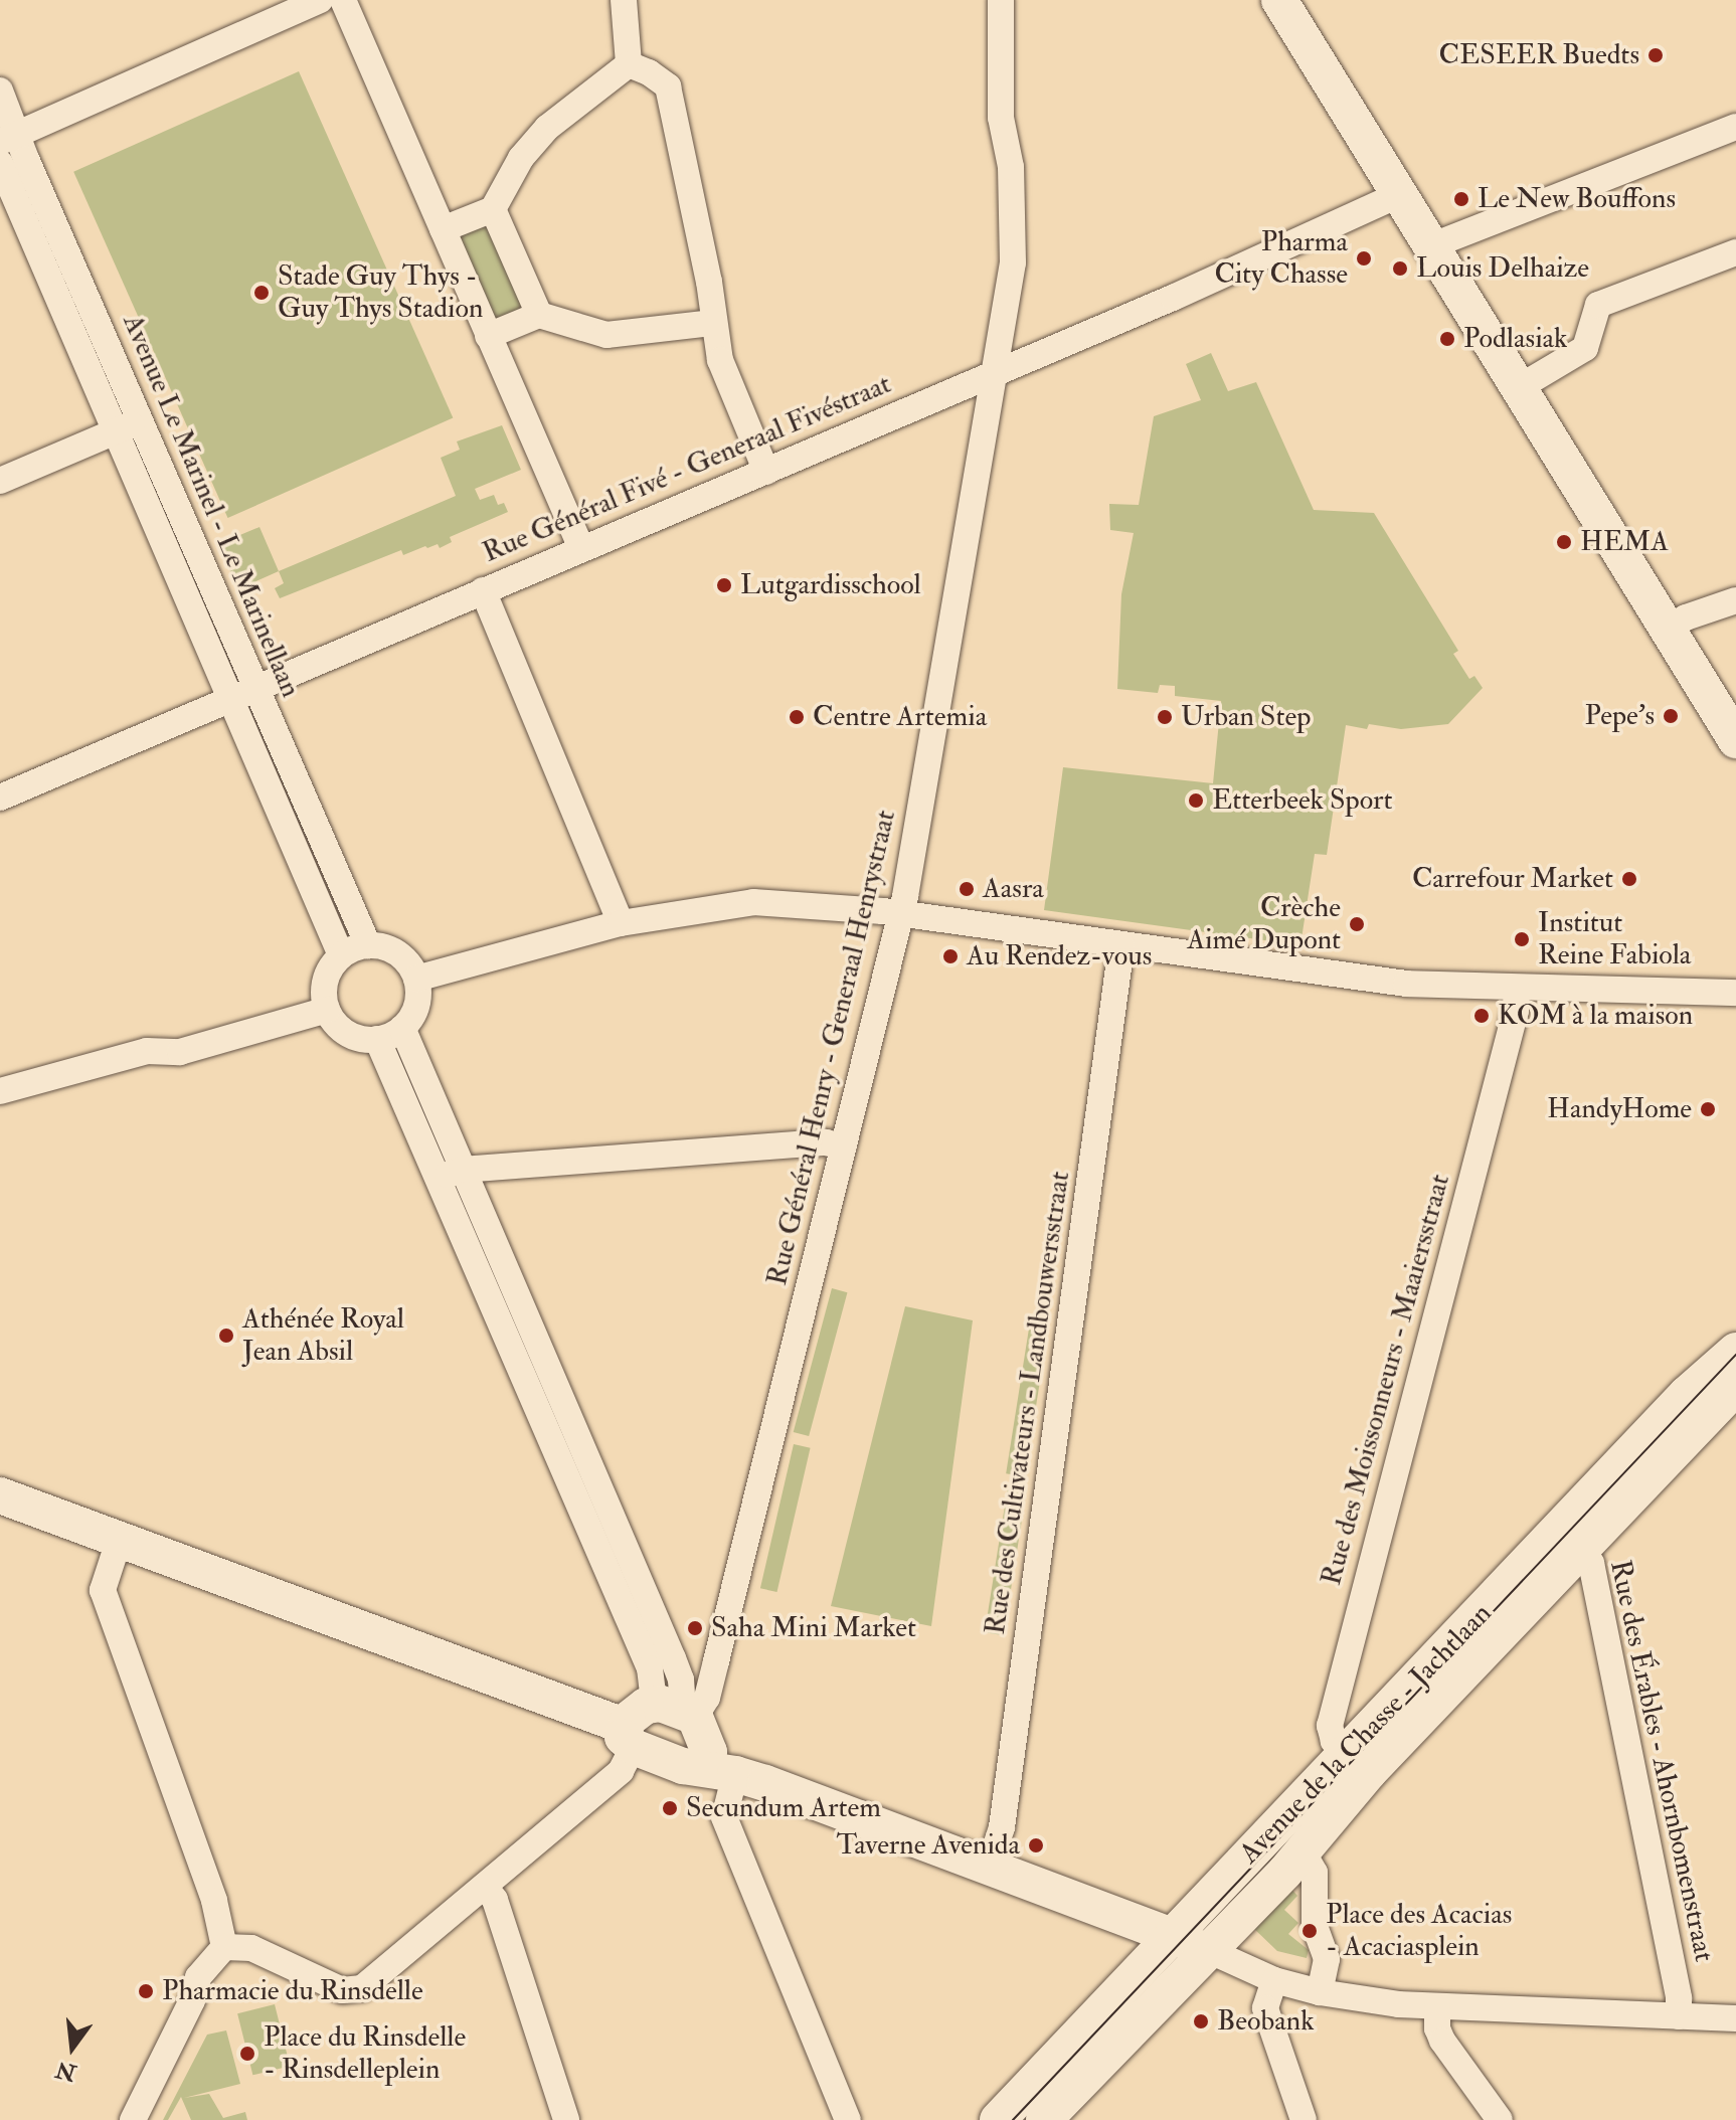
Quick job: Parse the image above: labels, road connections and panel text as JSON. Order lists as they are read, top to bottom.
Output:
{
  "streets": {
    "street": [
      "Rue Général Fivé - Generaal Fivéstraat",
      "Avenue Le Marinel - Le Marinellaan",
      "Rue Général Henry - Generaal Henrystraat",
      "Rue des Moissonneurs - Maaiersstraat",
      "Rue des Cultivateurs - Landbouwersstraat",
      "Avenue de la Chasse - Jachtlaan",
      "Rue des Érables - Ahornbomenstraat"
    ]
  },
  "crossings": [
    ["Rue Général Fivé - Generaal Fivéstraat", "Avenue Le Marinel - Le Marinellaan"],
    ["Rue Général Fivé - Generaal Fivéstraat", "Rue Général Henry - Generaal Henrystraat"],
    ["Rue des Moissonneurs - Maaiersstraat", "Avenue de la Chasse - Jachtlaan"],
    ["Avenue de la Chasse - Jachtlaan", "Rue des Érables - Ahornbomenstraat"]
  ],
  "places": [
    "CESEER Buedts",
    "Le New Bouffons",
    "Pharma City Chasse",
    "Louis Delhaize",
    "Stade Guy Thys - Guy Thys Stadion",
    "Podlasiak",
    "HEMA",
    "Lutgardisschool",
    "Pepe's",
    "Centre Artemia",
    "Urban Step",
    "Etterbeek Sport",
    "Carrefour Market",
    "Aasra",
    "Crèche Aimé Dupont",
    "Institut Reine Fabiola",
    "Au Rendez-vous",
    "KOM à la maison",
    "HandyHome",
    "Athénée Royal Jean Absil",
    "Saha Mini Market",
    "Secundum Artem",
    "Taverne Avenida",
    "Place des Acacias - Acaciasplein",
    "Pharmacie du Rinsdelle",
    "Beobank",
    "Place du Rinsdelle - Rinsdelleplein"
  ],
  "north": "bottom"
}
